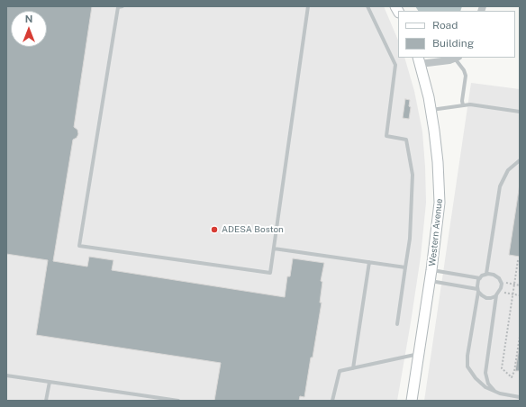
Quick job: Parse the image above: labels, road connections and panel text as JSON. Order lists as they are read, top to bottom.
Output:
{
  "streets": {
    "street": ["Western Avenue"]
  },
  "places": ["ADESA Boston"],
  "legend": ["Road", "Building"],
  "north": "top"
}
